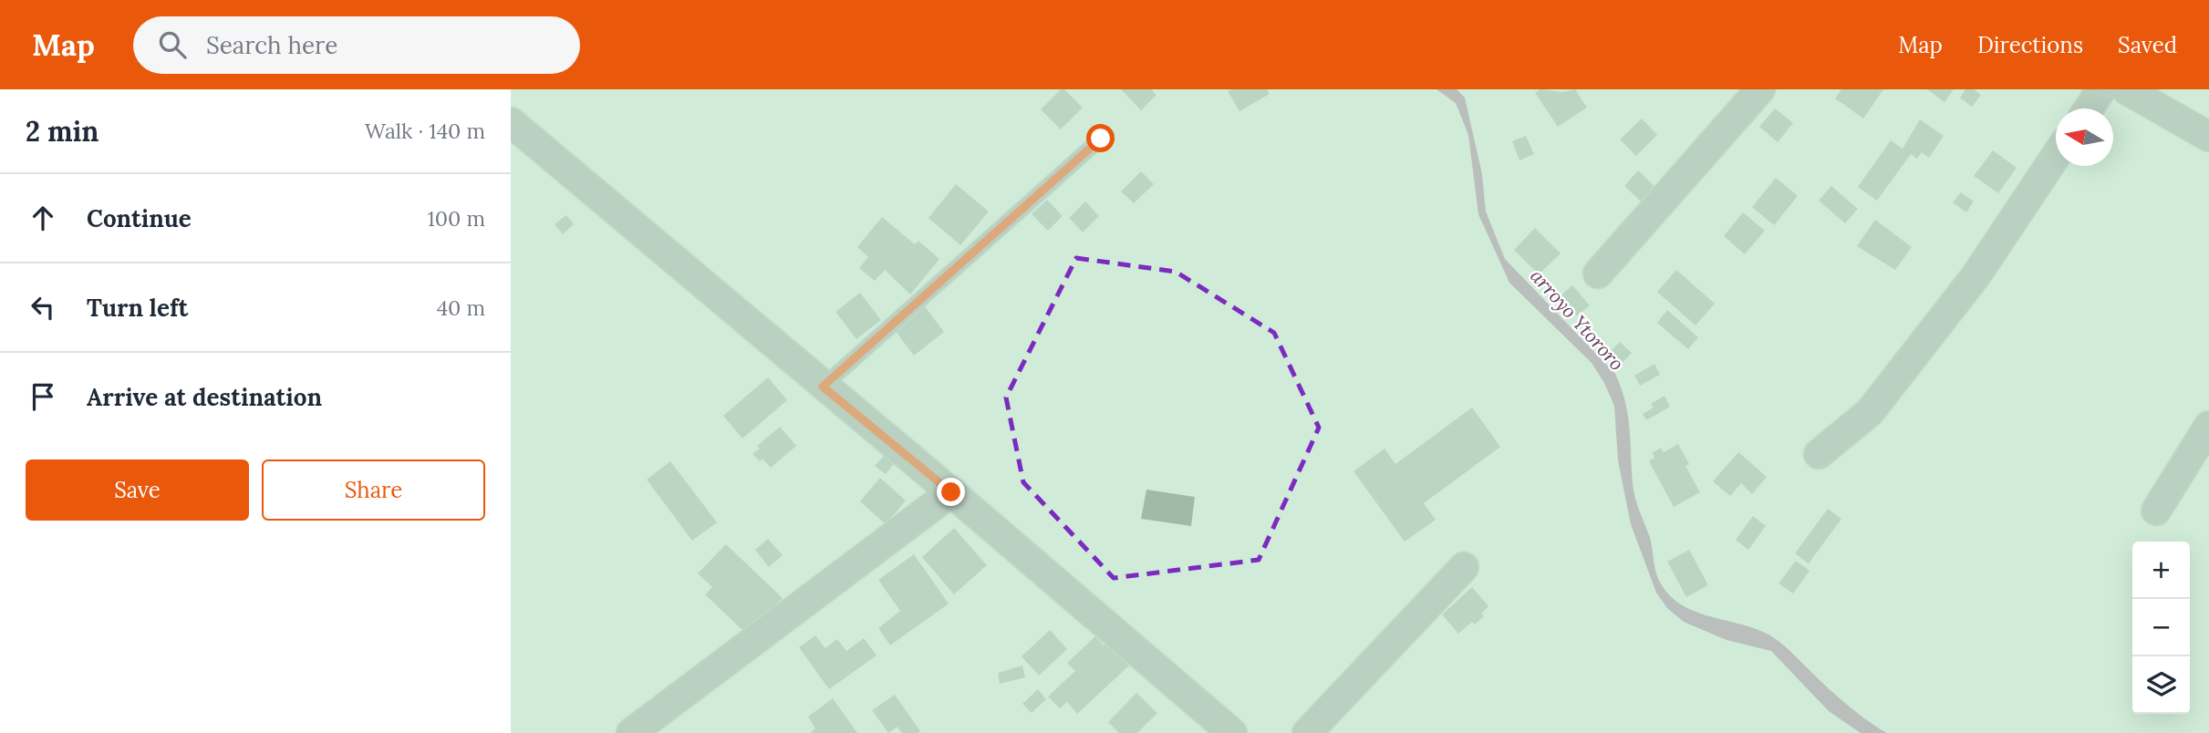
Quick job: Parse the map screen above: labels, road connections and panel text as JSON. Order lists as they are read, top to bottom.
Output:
{
  "water": ["arroyo Ytororo"],
  "north": "left",
  "page": {
    "header": "Map",
    "search": "Search here",
    "nav": ["Map", "Directions", "Saved"],
    "heading": ["2 min", "Walk · 140 m"],
    "list": [
      ["Continue", "100 m"],
      ["Turn left", "40 m"],
      "Arrive at destination"
    ],
    "buttons": ["Save", "Share"],
    "map_buttons": ["+", "−"]
  }
}
